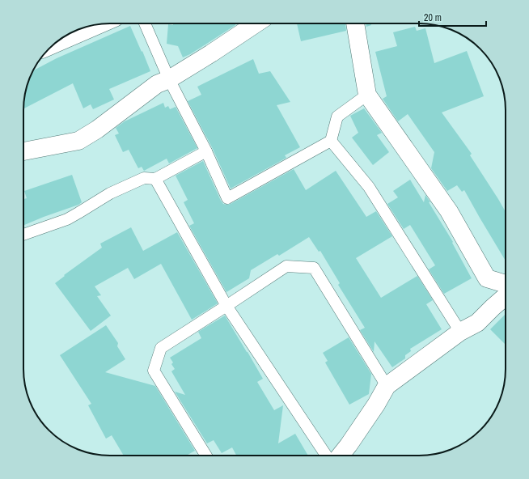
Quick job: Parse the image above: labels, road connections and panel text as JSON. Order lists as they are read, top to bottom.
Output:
{
  "scale_bar": "20 m"
}
